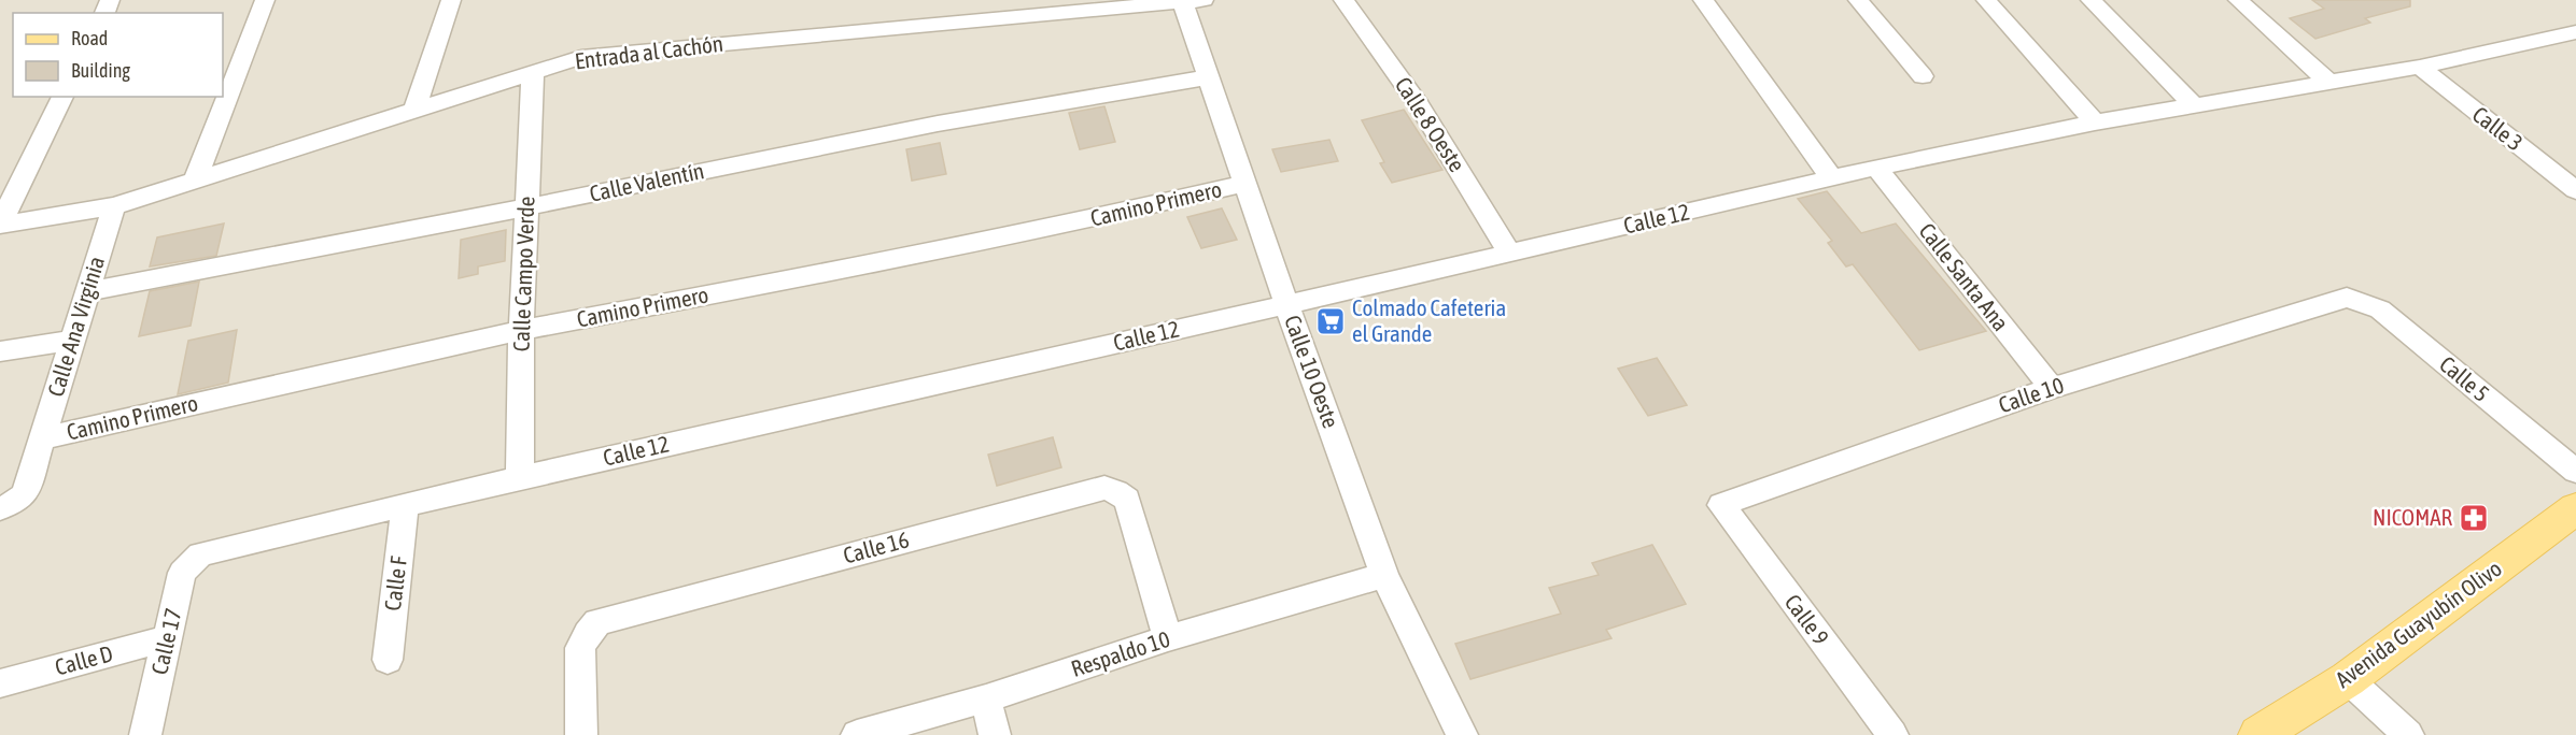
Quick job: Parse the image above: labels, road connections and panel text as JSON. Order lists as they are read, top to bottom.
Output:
{
  "streets": {
    "main road": ["Avenida Guayubín Olivo"],
    "street": [
      "Entrada al Cachón",
      "Calle 8 Oeste",
      "Calle 3",
      "Calle Valentín",
      "Camino Primero",
      "Calle 12",
      "Calle Campo Verde",
      "Calle Santa Ana",
      "Calle Ana Virginia",
      "Calle 10 Oeste",
      "Calle 5",
      "Calle 10",
      "Calle 16",
      "Calle F",
      "Calle 9",
      "Calle 17",
      "Respaldo 10",
      "Calle D"
    ]
  },
  "crossings": [
    ["Entrada al Cachón", "Calle Campo Verde"],
    ["Entrada al Cachón", "Calle Ana Virginia"],
    ["Entrada al Cachón", "Calle 10 Oeste"],
    ["Calle 8 Oeste", "Calle 12"],
    ["Calle 3", "Calle 12"],
    ["Calle Valentín", "Calle Campo Verde"],
    ["Calle Valentín", "Calle Ana Virginia"],
    ["Calle Valentín", "Calle 10 Oeste"],
    ["Camino Primero", "Calle Campo Verde"],
    ["Camino Primero", "Calle Ana Virginia"],
    ["Camino Primero", "Calle 10 Oeste"],
    ["Calle 12", "Calle Campo Verde"],
    ["Calle 12", "Calle Santa Ana"],
    ["Calle 12", "Calle 10 Oeste"],
    ["Calle 12", "Calle F"],
    ["Calle 12", "Calle 17"],
    ["Calle Santa Ana", "Calle 10"],
    ["Calle 10 Oeste", "Respaldo 10"],
    ["Calle 5", "Calle 10"],
    ["Calle 10", "Calle 9"],
    ["Calle 16", "Respaldo 10"],
    ["Calle 17", "Calle D"]
  ],
  "places": {
    "supermarket": ["Colmado Cafeteria el Grande"],
    "pharmacy": ["NICOMAR"]
  },
  "legend": ["Road", "Building"]
}
